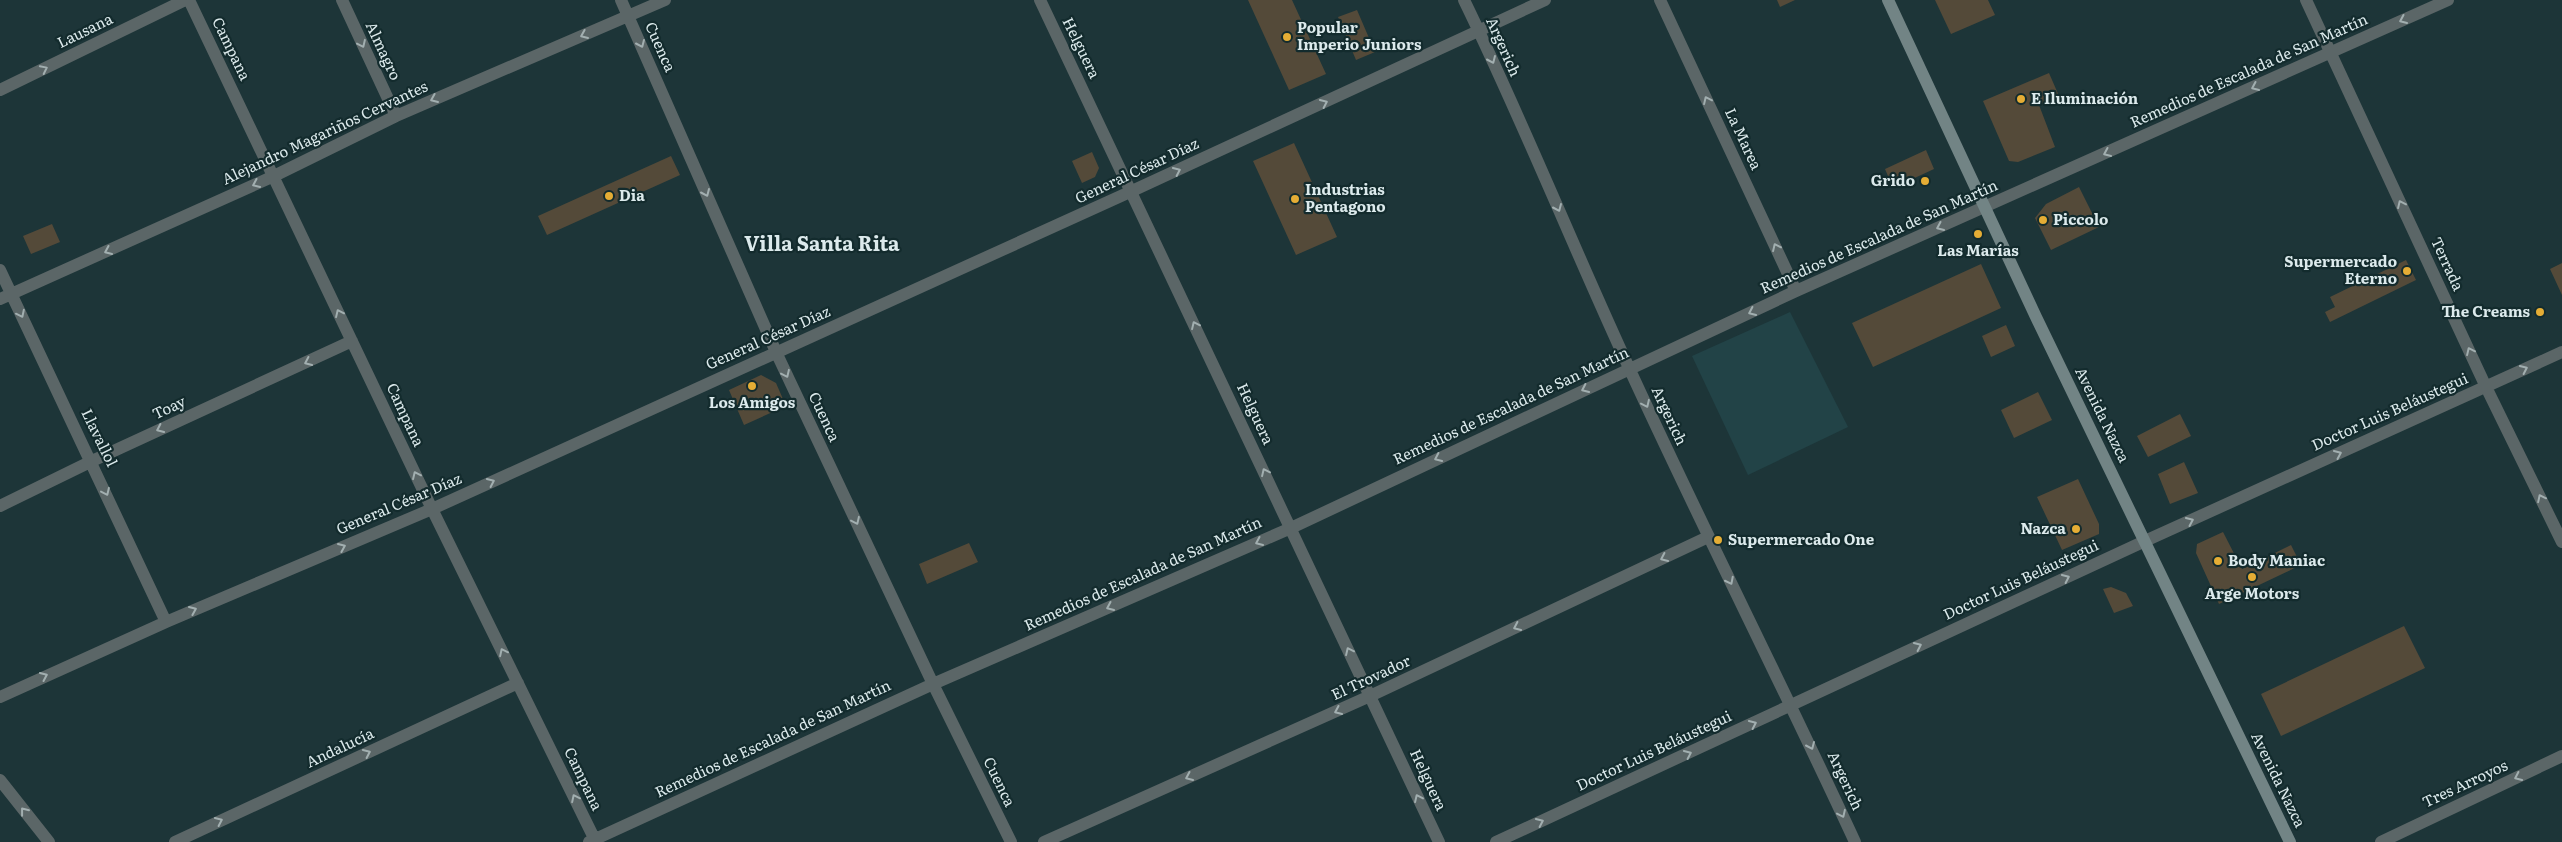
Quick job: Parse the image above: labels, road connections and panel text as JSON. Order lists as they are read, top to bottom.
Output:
{
  "streets": {
    "main road": ["Avenida Nazca"],
    "street": [
      "Lausana",
      "Cuenca",
      "Argerich",
      "Helguera",
      "Campana",
      "Almagro",
      "Remedios de Escalada de San Martín",
      "Alejandro Magariños Cervantes",
      "La Marea",
      "General César Díaz",
      "Terrada",
      "Toay",
      "Doctor Luis Beláustegui",
      "Llavallol",
      "El Trovador",
      "Andalucía",
      "Tres Arroyos"
    ]
  },
  "crossings": [
    ["Cuenca", "Remedios de Escalada de San Martín"],
    ["Cuenca", "Alejandro Magariños Cervantes"],
    ["Cuenca", "General César Díaz"],
    ["Argerich", "Remedios de Escalada de San Martín"],
    ["Argerich", "General César Díaz"],
    ["Argerich", "Doctor Luis Beláustegui"],
    ["Argerich", "El Trovador"],
    ["Helguera", "Remedios de Escalada de San Martín"],
    ["Helguera", "General César Díaz"],
    ["Helguera", "El Trovador"],
    ["Campana", "Remedios de Escalada de San Martín"],
    ["Campana", "Alejandro Magariños Cervantes"],
    ["Campana", "General César Díaz"],
    ["Campana", "Toay"],
    ["Campana", "Andalucía"],
    ["Almagro", "Alejandro Magariños Cervantes"],
    ["Remedios de Escalada de San Martín", "La Marea"],
    ["Remedios de Escalada de San Martín", "Terrada"],
    ["Remedios de Escalada de San Martín", "Avenida Nazca"],
    ["Alejandro Magariños Cervantes", "Llavallol"],
    ["General César Díaz", "Llavallol"],
    ["Terrada", "Doctor Luis Beláustegui"],
    ["Toay", "Llavallol"],
    ["Doctor Luis Beláustegui", "Avenida Nazca"]
  ],
  "one_way": [
    "Lausana",
    "Cuenca",
    "Argerich",
    "Helguera",
    "Campana",
    "Almagro",
    "Remedios de Escalada de San Martín",
    "Alejandro Magariños Cervantes",
    "La Marea",
    "General César Díaz",
    "Terrada",
    "Toay",
    "Doctor Luis Beláustegui",
    "Llavallol",
    "El Trovador",
    "Andalucía",
    "Tres Arroyos"
  ],
  "districts": ["Villa Santa Rita"],
  "places": [
    "Popular Imperio Juniors",
    "E Iluminación",
    "Grido",
    "Dia",
    "Industrias Pentagono",
    "Piccolo",
    "Las Marías",
    "Supermercado Eterno",
    "The Creams",
    "Los Amigos",
    "Nazca",
    "Supermercado One",
    "Body Maniac",
    "Arge Motors"
  ]
}
